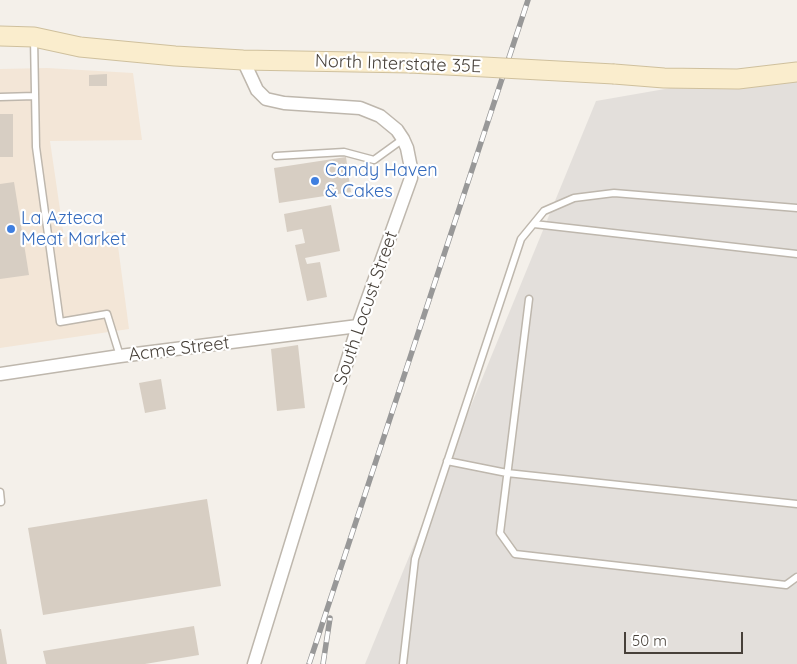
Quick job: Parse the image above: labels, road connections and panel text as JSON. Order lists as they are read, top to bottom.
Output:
{
  "streets": {
    "main road": ["North Interstate 35E"],
    "street": ["South Locust Street", "Acme Street"]
  },
  "crossings": [
    ["North Interstate 35E", "South Locust Street"],
    ["South Locust Street", "Acme Street"]
  ],
  "places": ["Candy Haven & Cakes", "La Azteca Meat Market"],
  "scale_bar": "50 m"
}
